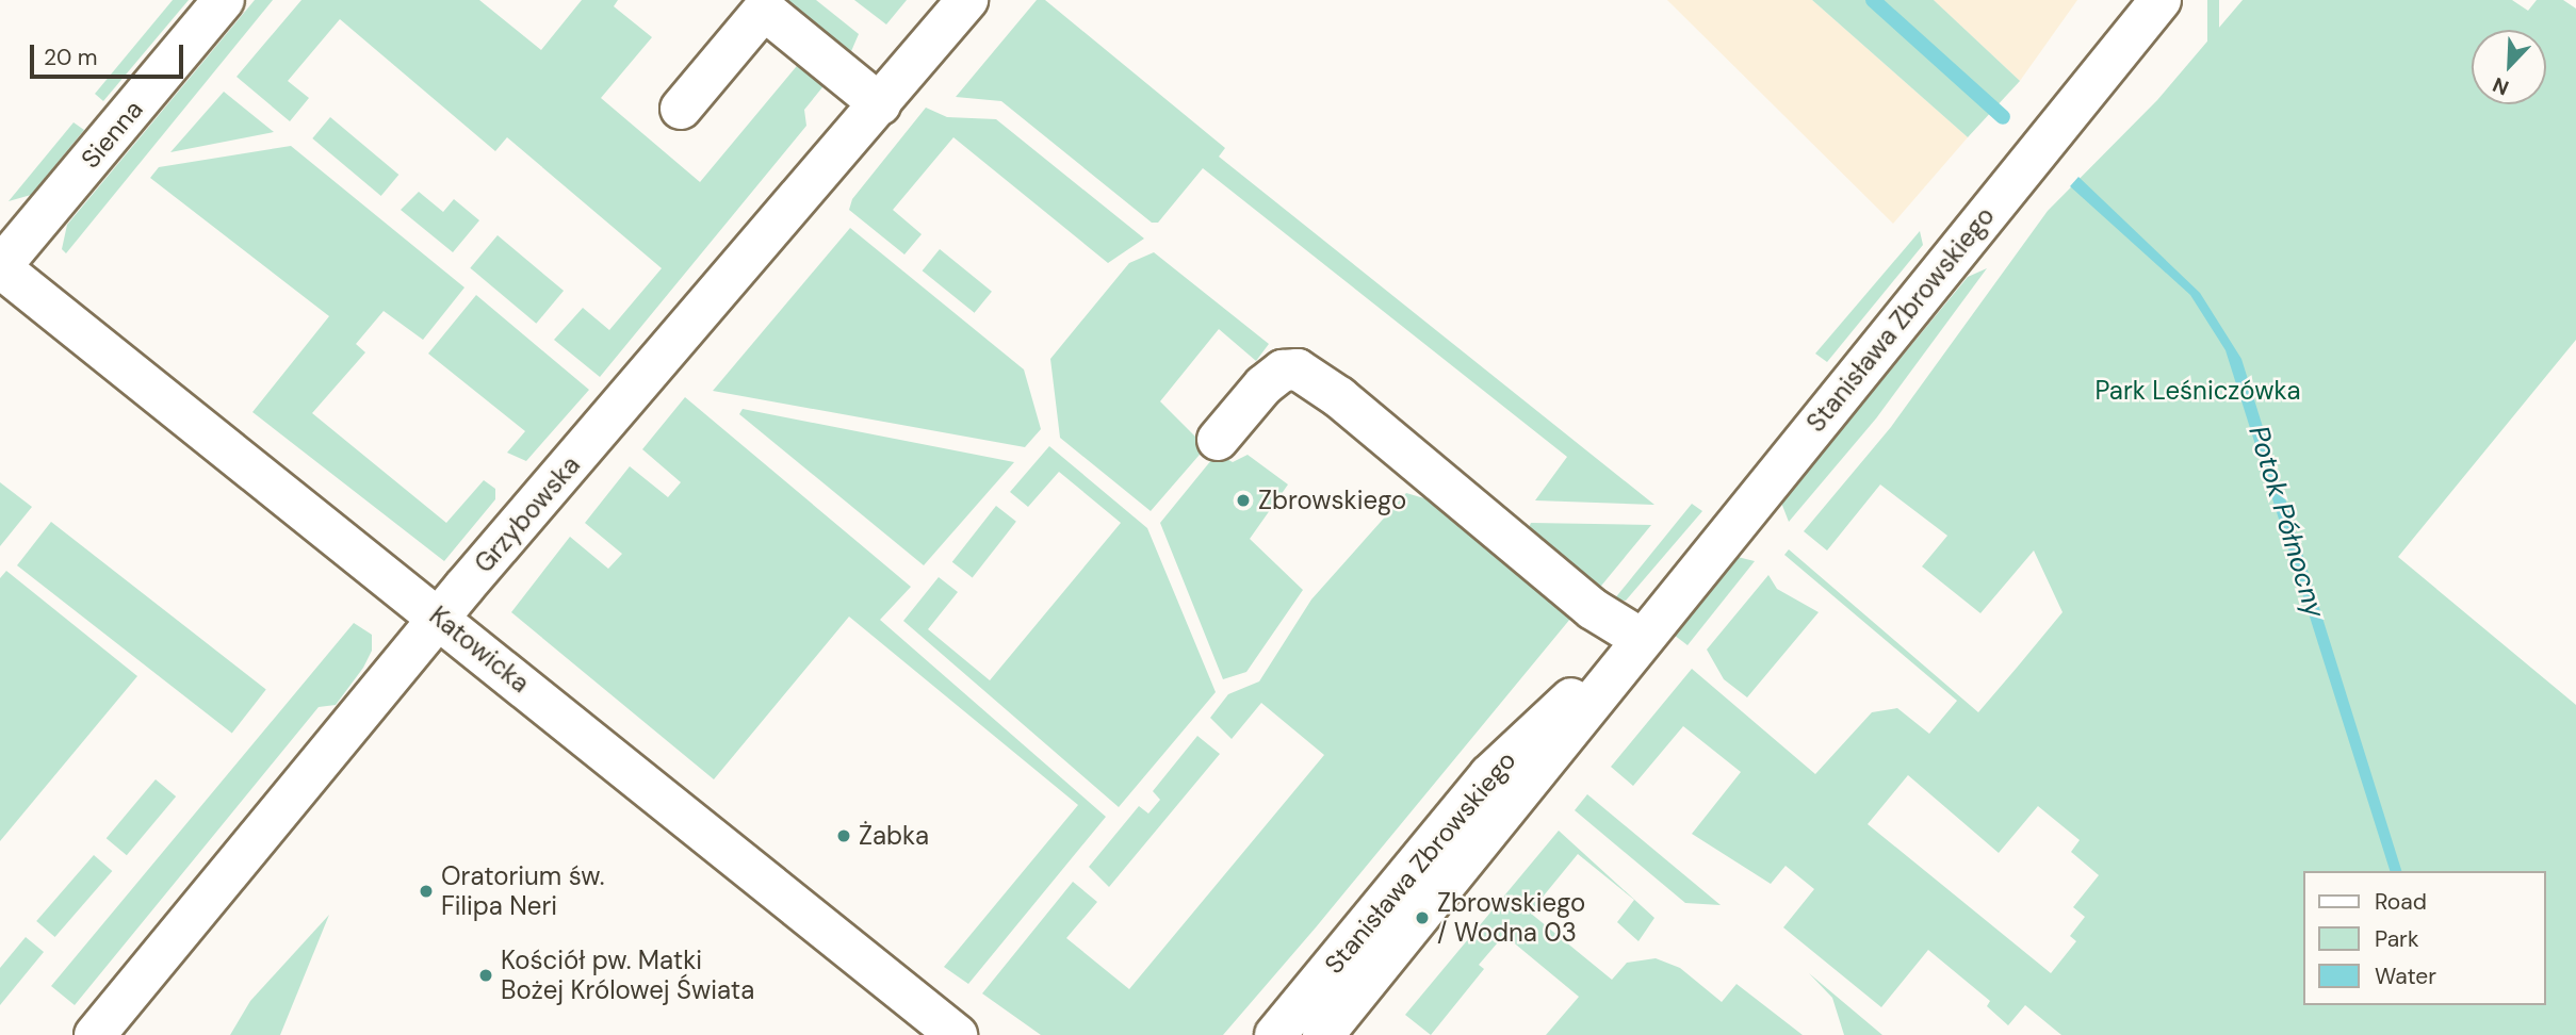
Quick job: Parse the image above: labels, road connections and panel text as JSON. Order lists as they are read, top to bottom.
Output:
{
  "streets": {
    "street": [
      "Sienna",
      "Stanisława Zbrowskiego",
      "Grzybowska",
      "Katowicka"
    ]
  },
  "crossings": [
    ["Sienna", "Katowicka"],
    ["Grzybowska", "Katowicka"]
  ],
  "water": ["Potok Północny"],
  "parks": ["Park Leśniczówka"],
  "places": [
    "Zbrowskiego",
    "Żabka",
    "Oratorium św. Filipa Neri",
    "Zbrowskiego / Wodna 03",
    "Kościół pw. Matki Bożej Królowej Świata"
  ],
  "legend": ["Road", "Park", "Water"],
  "scale_bar": "20 m",
  "north": "bottom left"
}
